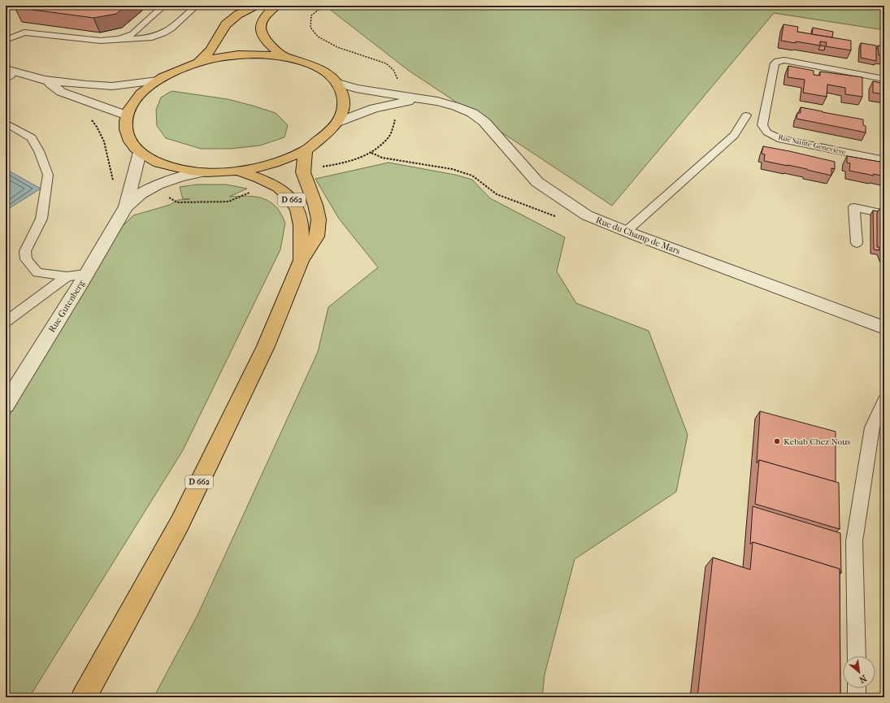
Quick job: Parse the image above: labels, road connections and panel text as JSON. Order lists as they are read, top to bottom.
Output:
{
  "streets": {
    "main road": ["D 662"],
    "street": ["Rue du Champ de Mars", "Rue Gutenberg"],
    "lane": ["Rue Sainte-Geneviève"]
  },
  "places": ["Kebab Chez Nous"],
  "north": "bottom right"
}
